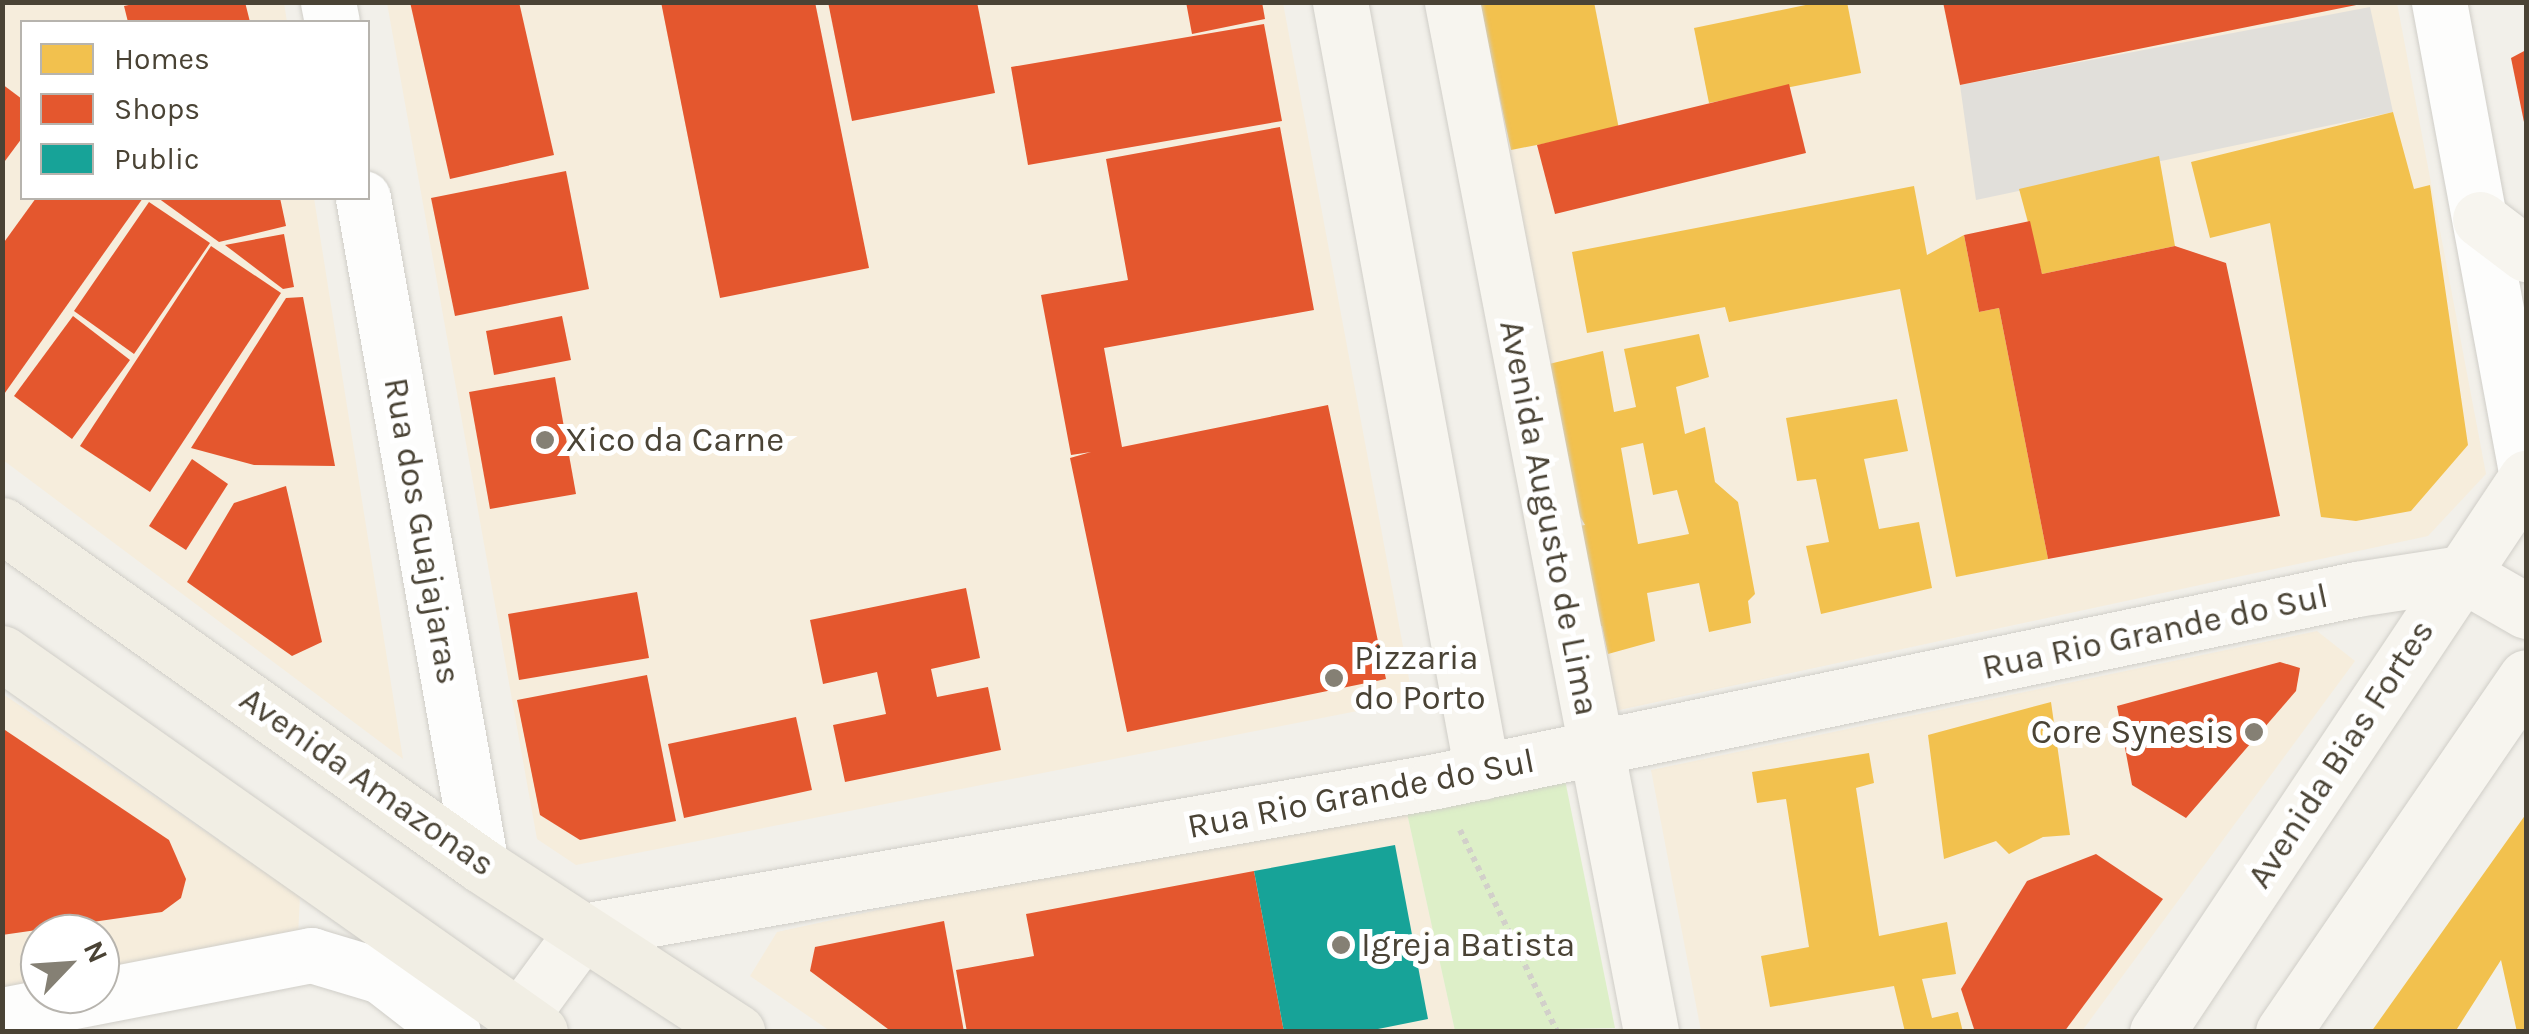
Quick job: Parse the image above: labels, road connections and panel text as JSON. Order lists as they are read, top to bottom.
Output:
{
  "streets": {
    "main road": [
      "Avenida Augusto de Lima",
      "Rua Rio Grande do Sul",
      "Avenida Bias Fortes",
      "Avenida Amazonas"
    ],
    "street": ["Rua dos Guajajaras"]
  },
  "crossings": [
    ["Avenida Augusto de Lima", "Rua Rio Grande do Sul"],
    ["Rua dos Guajajaras", "Avenida Amazonas"],
    ["Rua Rio Grande do Sul", "Avenida Bias Fortes"],
    ["Rua Rio Grande do Sul", "Avenida Amazonas"]
  ],
  "places": [
    "Xico da Carne",
    "Pizzaria do Porto",
    "Core Synesis",
    "Igreja Batista"
  ],
  "legend": ["Homes", "Shops", "Public"],
  "north": "top right"
}
